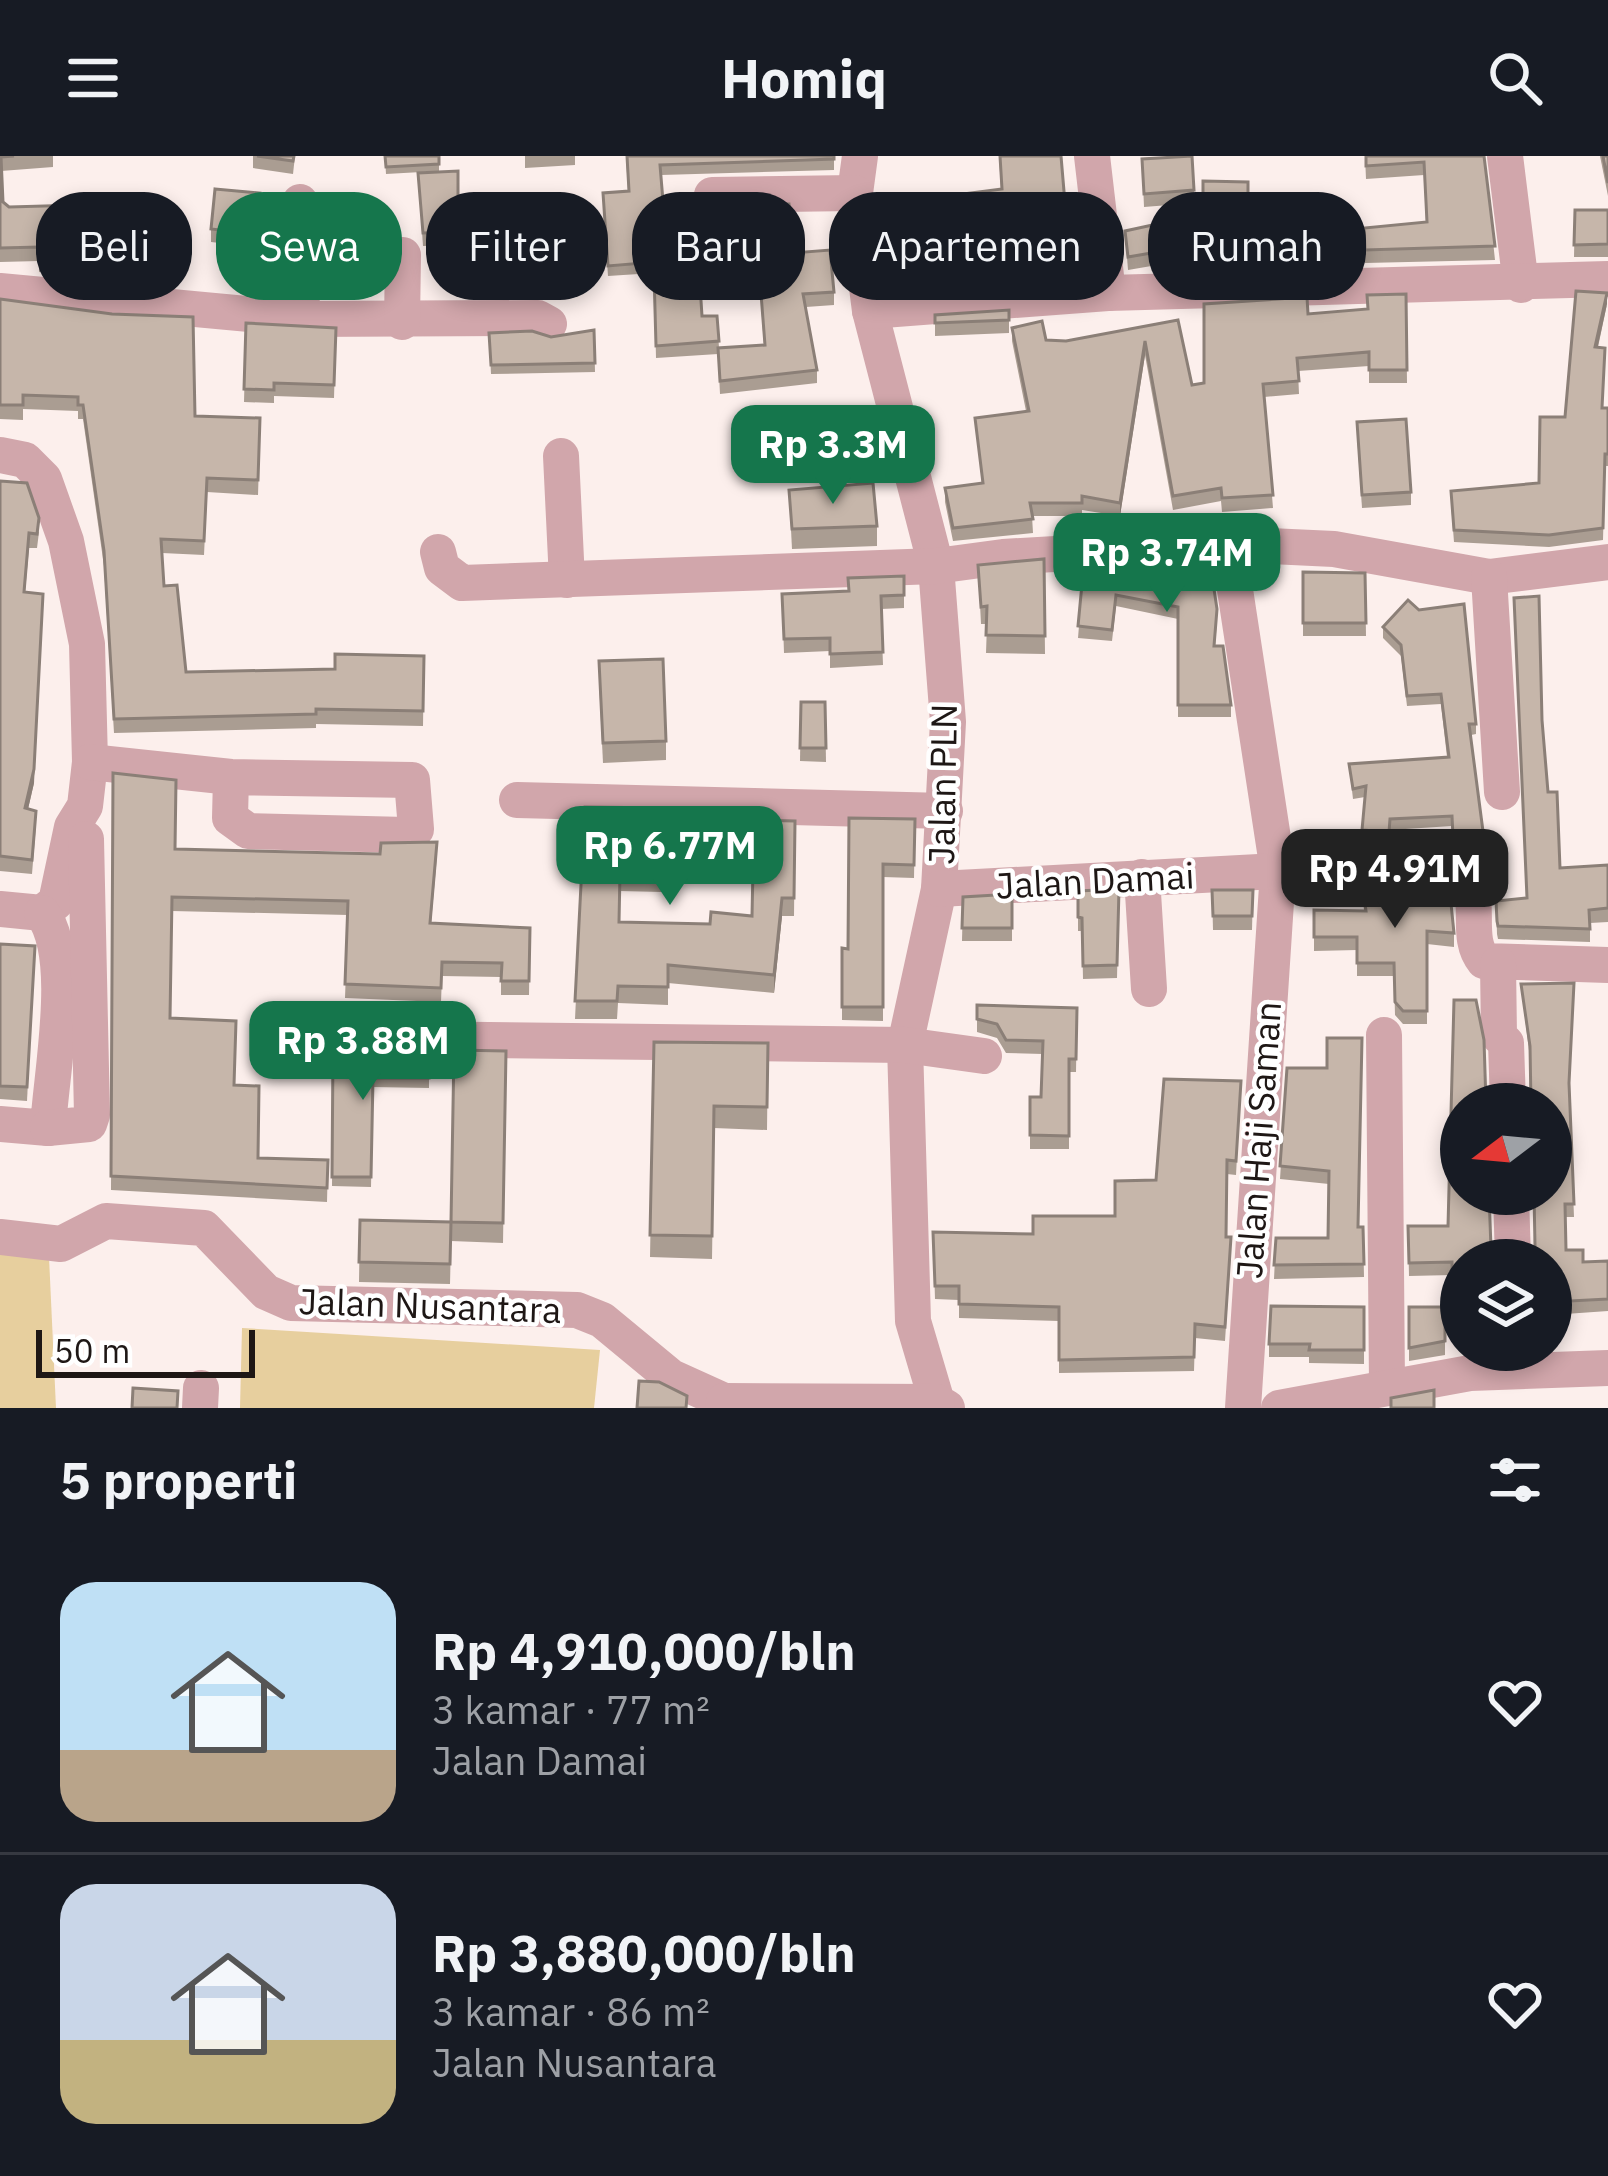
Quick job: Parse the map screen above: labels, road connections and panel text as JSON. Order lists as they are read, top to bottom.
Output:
{
  "streets": {
    "street": [
      "Jalan PLN",
      "Jalan Damai",
      "Jalan Haji Saman",
      "Jalan Nusantara"
    ]
  },
  "crossings": [
    ["Jalan PLN", "Jalan Damai"],
    ["Jalan Damai", "Jalan Haji Saman"]
  ],
  "scale_bar": "50 m",
  "north": "left",
  "page": {
    "header": "Homiq",
    "chip": [
      "Beli",
      "Sewa",
      "Filter",
      "Baru",
      "Apartemen",
      "Rumah"
    ],
    "price": [
      "Rp 3.3M",
      "Rp 3.74M",
      "Rp 6.77M",
      "Rp 4.91M",
      "Rp 3.88M"
    ],
    "scale": "50 m",
    "heading": "5 properti",
    "list": [
      {
        "name": "Rp 4,910,000/bln",
        "note": "3 kamar · 77 m² · Jalan Damai"
      },
      {
        "name": "Rp 3,880,000/bln",
        "note": "3 kamar · 86 m² · Jalan Nusantara"
      }
    ]
  }
}
